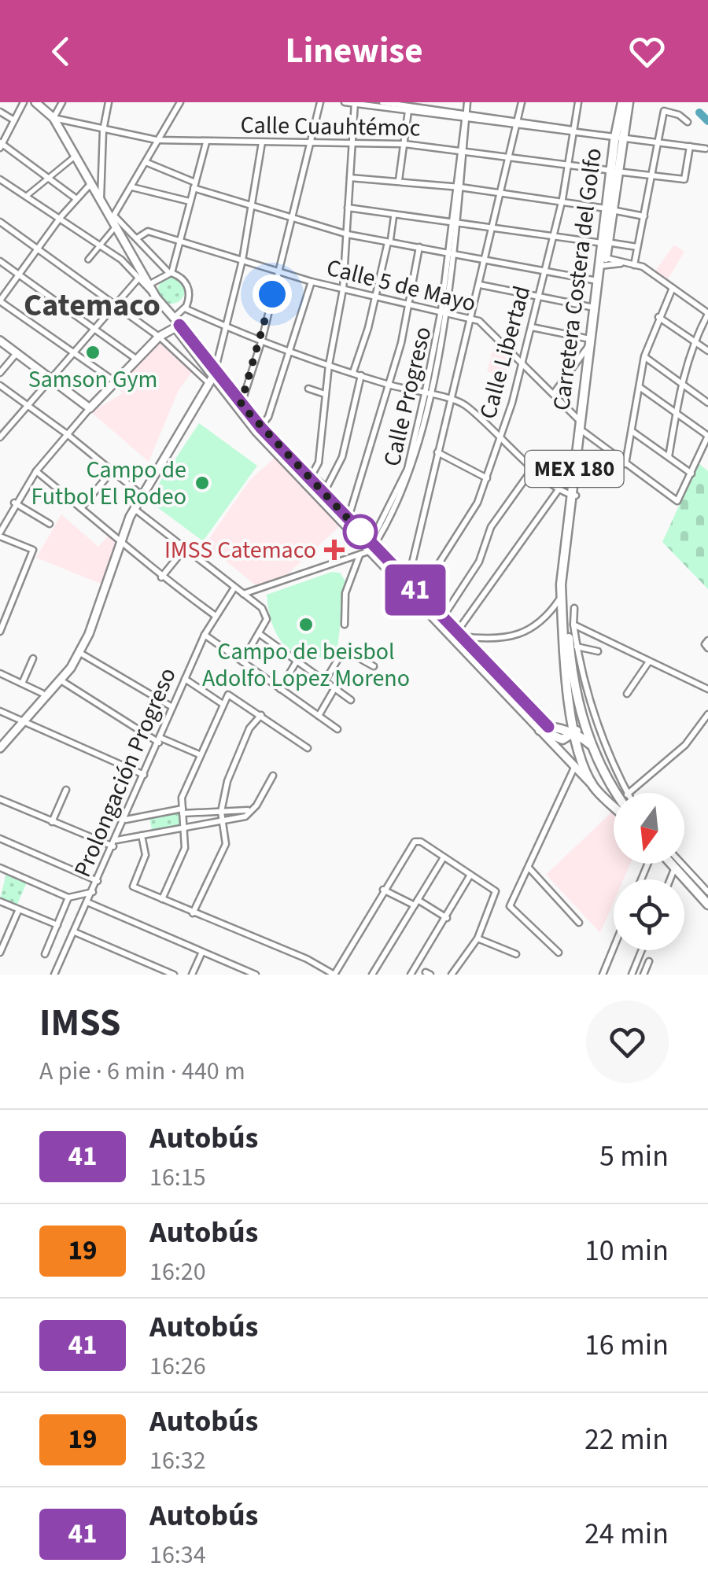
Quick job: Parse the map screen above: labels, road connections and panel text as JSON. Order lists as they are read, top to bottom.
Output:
{
  "streets": {
    "main road": ["Carretera Costera del Golfo", "MEX 180"],
    "street": [
      "Calle Cuauhtémoc",
      "Calle 5 de Mayo",
      "Calle Libertad",
      "Calle Progreso",
      "Prolongación Progreso"
    ]
  },
  "crossings": [
    ["Calle Cuauhtémoc", "Calle Libertad"],
    ["Calle Cuauhtémoc", "Calle Progreso"],
    ["Carretera Costera del Golfo", "Calle 5 de Mayo"],
    ["Calle 5 de Mayo", "Calle Libertad"],
    ["Calle 5 de Mayo", "Calle Progreso"]
  ],
  "districts": ["Catemaco"],
  "places": {
    "other": ["Samson Gym", "Campo de Futbol El Rodeo", "Campo de beisbol Adolfo Lopez Moreno"],
    "health": ["IMSS Catemaco"]
  },
  "lines": ["bus line 41"],
  "north": "bottom",
  "page": {
    "header": "Linewise",
    "on_map": "41",
    "heading": ["IMSS", "A pie · 6 min · 440 m"],
    "list": [
      {
        "mark": "41",
        "name": "Autobús",
        "note": "16:15",
        "value": "5 min"
      },
      {
        "mark": "19",
        "name": "Autobús",
        "note": "16:20",
        "value": "10 min"
      },
      {
        "mark": "41",
        "name": "Autobús",
        "note": "16:26",
        "value": "16 min"
      },
      {
        "mark": "19",
        "name": "Autobús",
        "note": "16:32",
        "value": "22 min"
      },
      {
        "mark": "41",
        "name": "Autobús",
        "note": "16:34",
        "value": "24 min"
      }
    ]
  }
}
